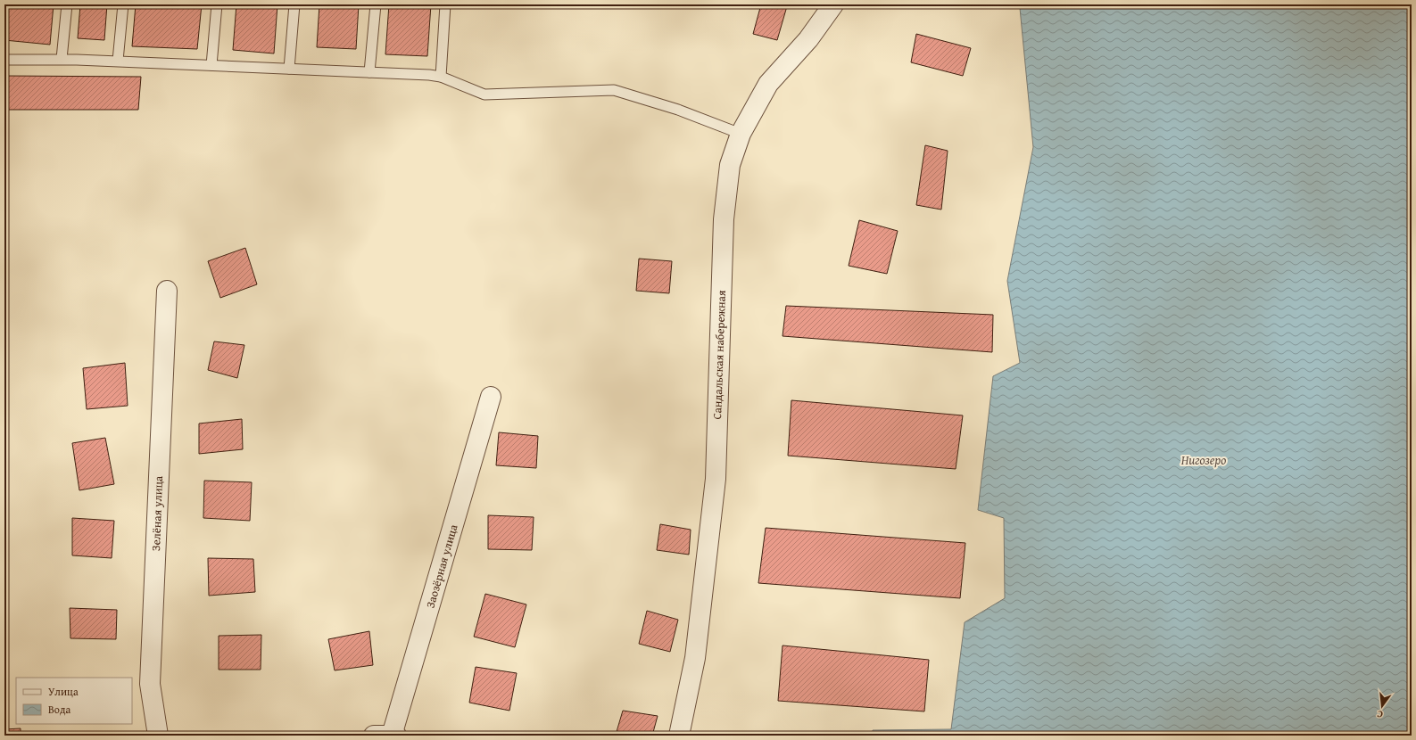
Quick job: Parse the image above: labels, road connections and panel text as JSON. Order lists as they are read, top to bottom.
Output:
{
  "streets": {
    "street": ["Сандальская набережная", "Зелёная улица", "Заозёрная улица"]
  },
  "water": ["Нигозеро"],
  "legend": ["Улица", "Вода"],
  "north": "bottom"
}
